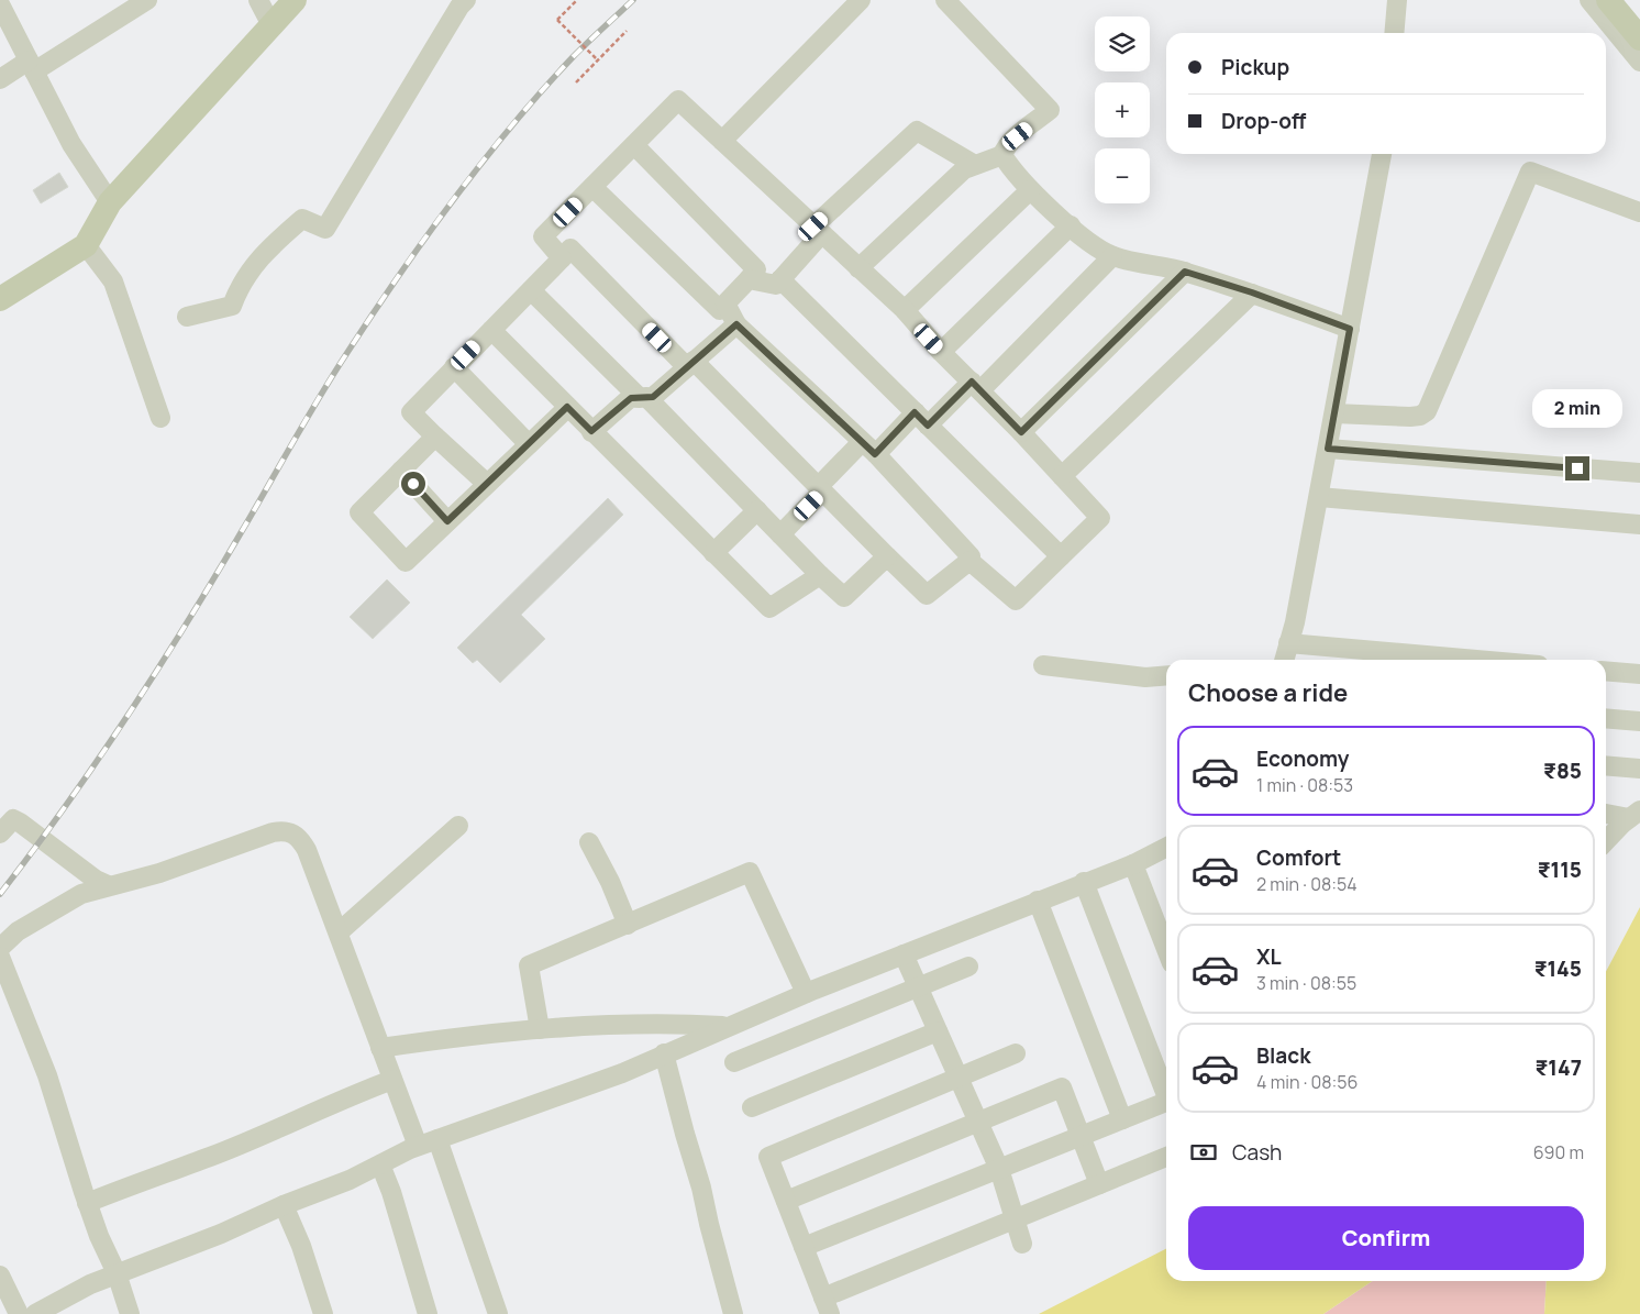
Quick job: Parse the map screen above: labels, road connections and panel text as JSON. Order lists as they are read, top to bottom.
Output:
{
  "page": {
    "map_buttons": ["+", "−"],
    "banner": ["Pickup", "Drop-off"],
    "bubble": "2 min",
    "heading": "Choose a ride",
    "list": [
      {
        "name": "Economy",
        "note": "1 min · 08:53",
        "value": "₹85"
      },
      {
        "name": "Comfort",
        "note": "2 min · 08:54",
        "value": "₹115"
      },
      {
        "name": "XL",
        "note": "3 min · 08:55",
        "value": "₹145"
      },
      {
        "name": "Black",
        "note": "4 min · 08:56",
        "value": "₹147"
      }
    ],
    "pay": ["Cash", "690 m"],
    "buttons": "Confirm"
  }
}
